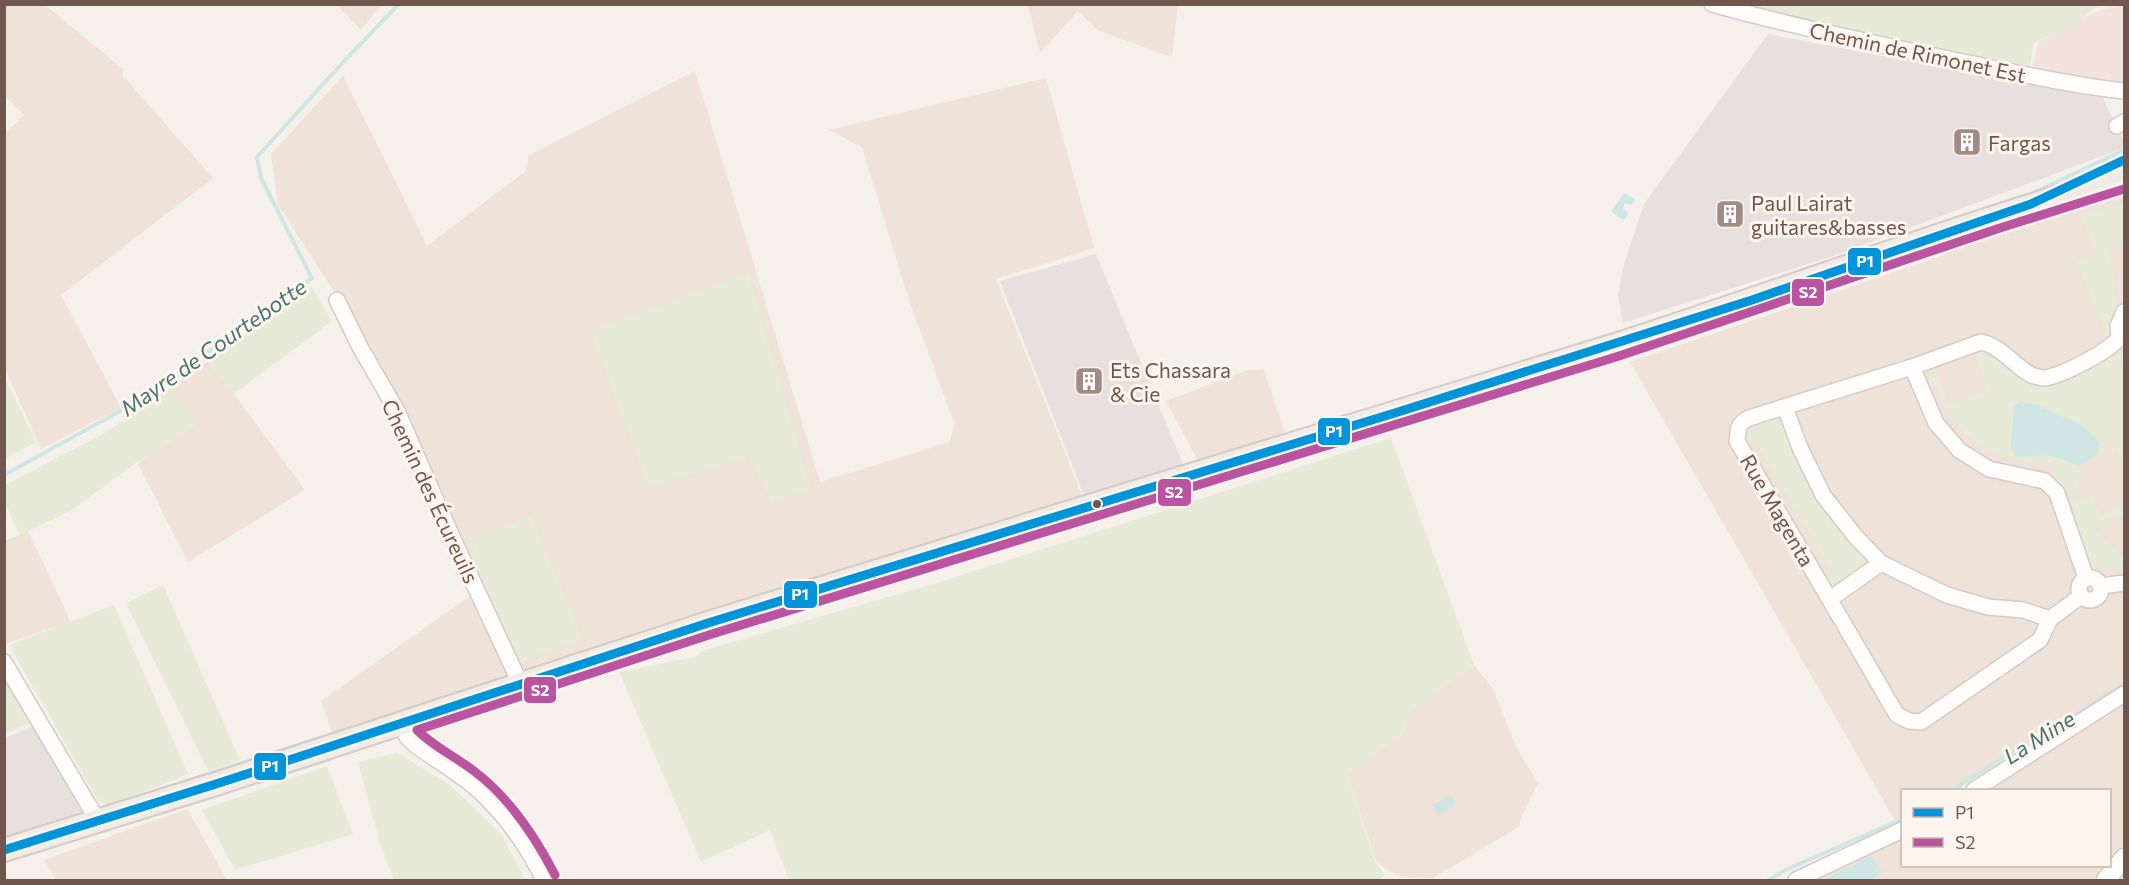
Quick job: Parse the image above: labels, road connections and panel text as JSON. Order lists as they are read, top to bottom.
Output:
{
  "streets": {
    "street": ["Chemin de Rimonet Est", "Chemin des Écureuils", "Rue Magenta"]
  },
  "water": ["Mayre de Courtebotte", "La Mine"],
  "places": {
    "building": ["Fargas", "Paul Lairat guitares&basses", "Ets Chassara & Cie"]
  },
  "lines": ["transit line P1", "transit line S2"],
  "legend": ["P1", "S2"]
}
